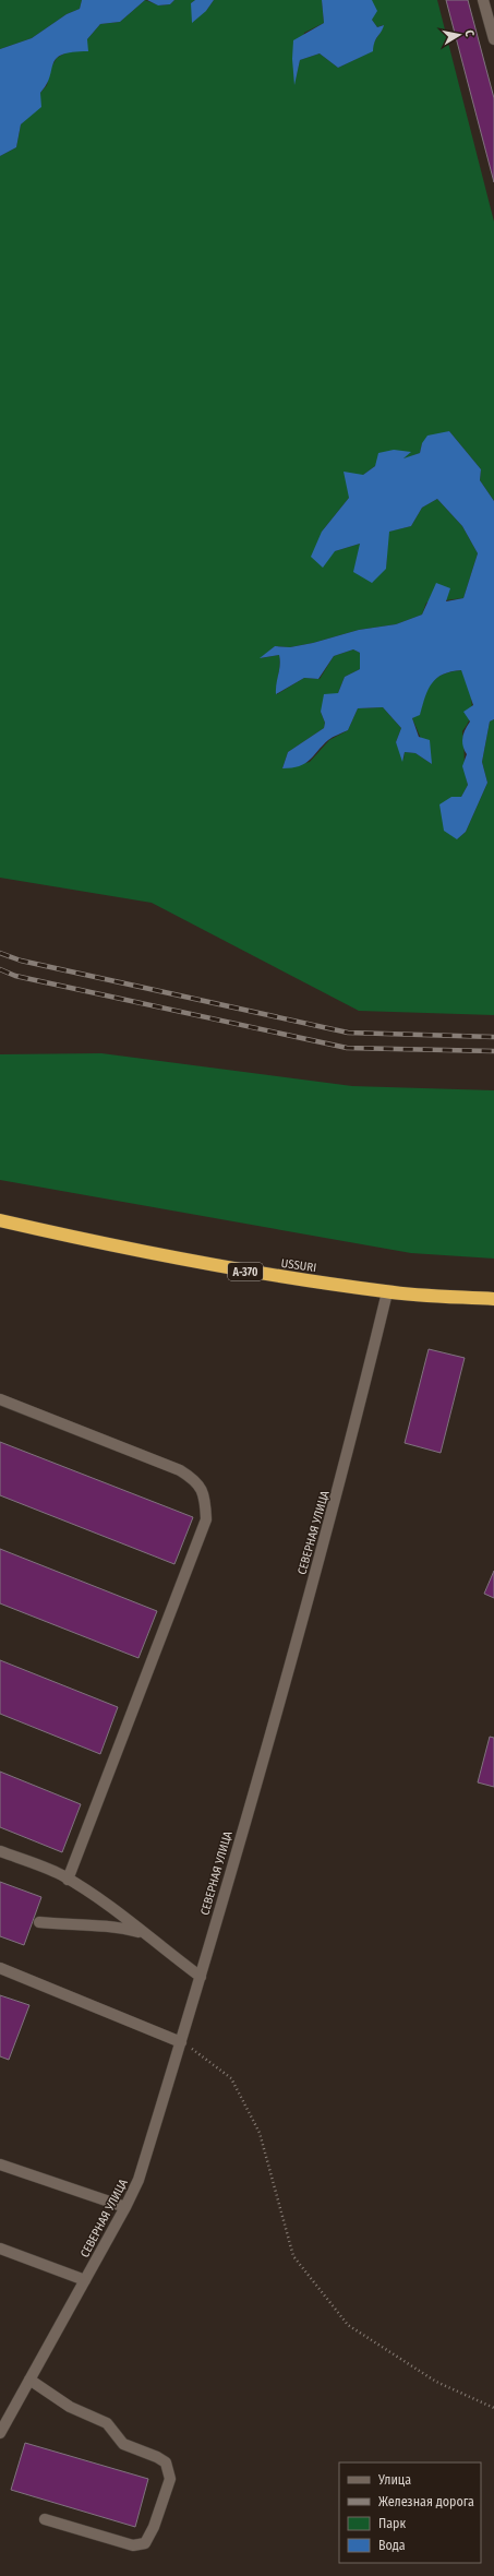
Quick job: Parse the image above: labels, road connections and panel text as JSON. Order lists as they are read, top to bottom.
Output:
{
  "streets": {
    "highway": ["USSURI", "А-370"],
    "street": ["СЕВЕРНАЯ УЛИЦА"]
  },
  "crossings": [
    ["USSURI", "СЕВЕРНАЯ УЛИЦА"]
  ],
  "legend": [
    "Улица",
    "Железная дорога",
    "Парк",
    "Вода"
  ],
  "north": "right"
}
